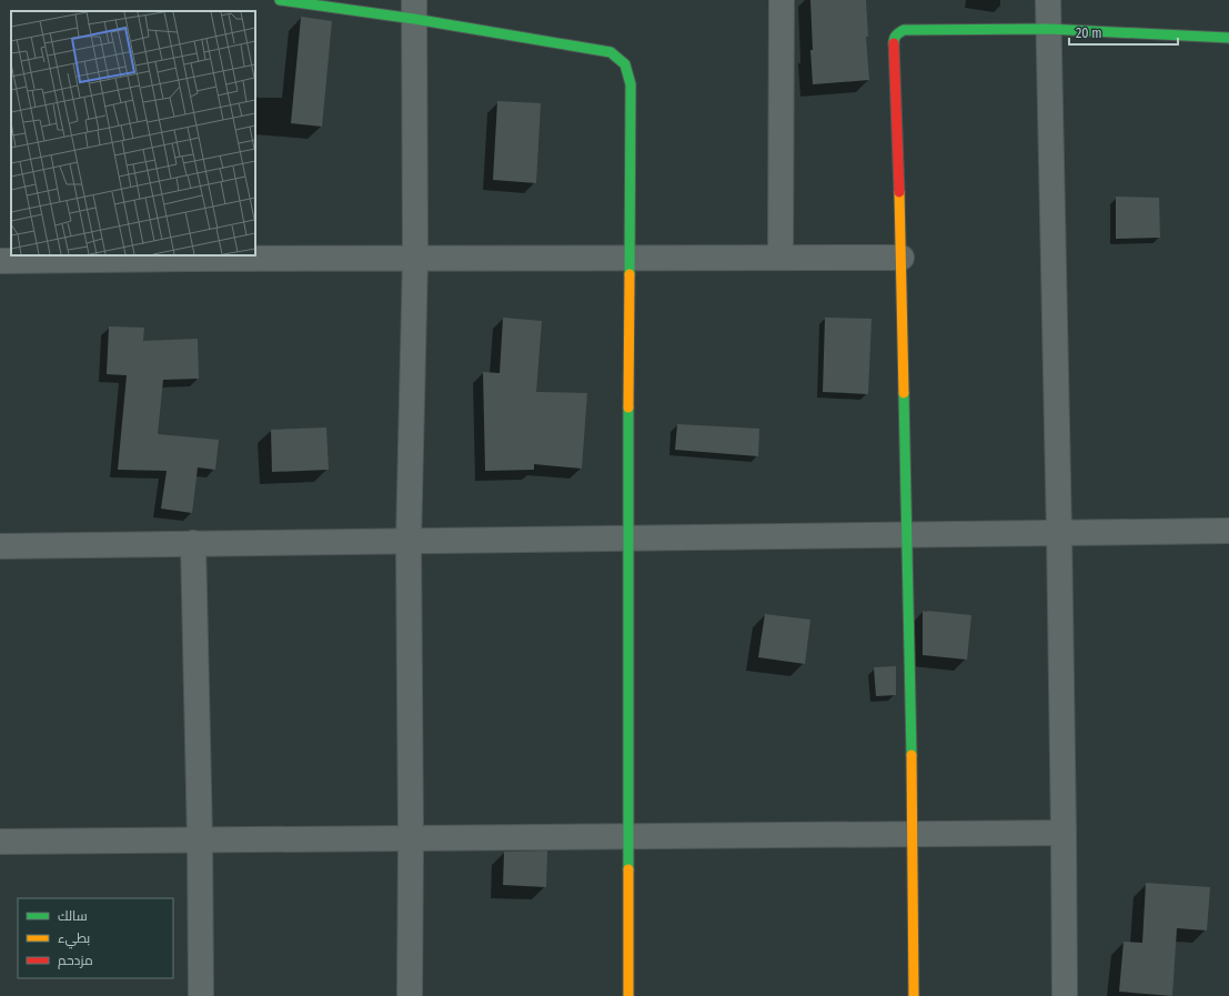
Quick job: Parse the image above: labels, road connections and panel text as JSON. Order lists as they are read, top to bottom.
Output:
{
  "legend": ["سالك", "بطيء", "مزدحم"],
  "scale_bar": "20 m"
}
